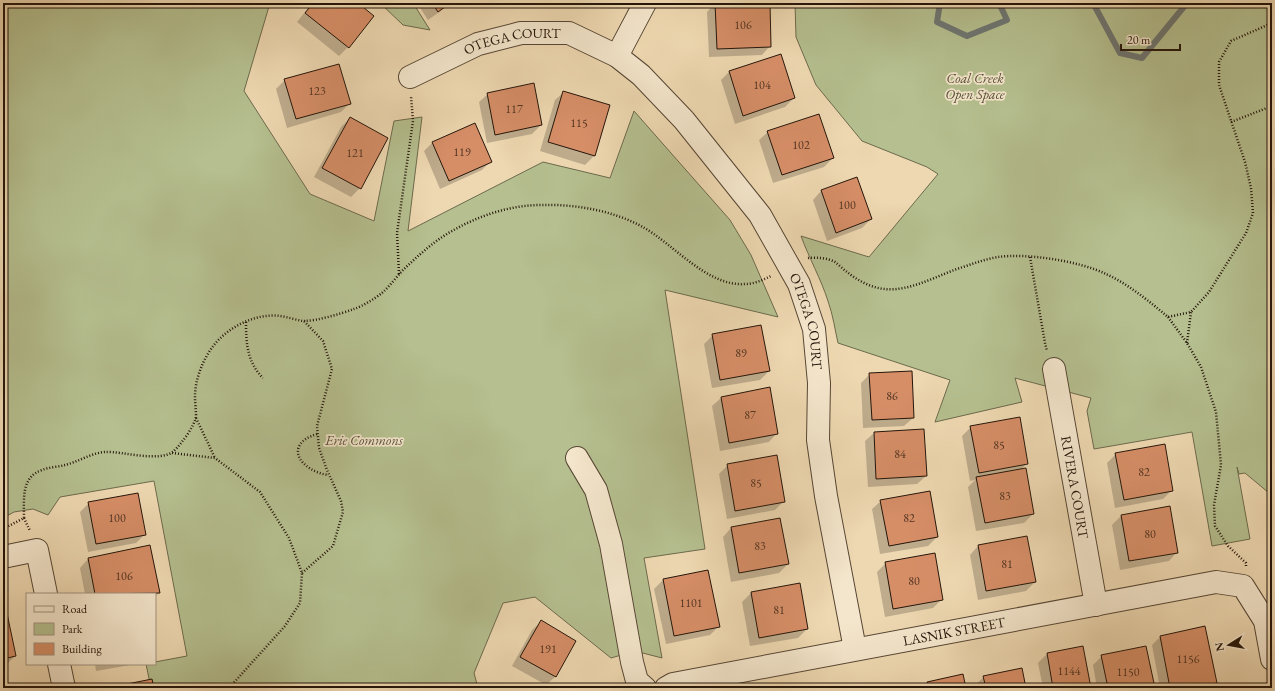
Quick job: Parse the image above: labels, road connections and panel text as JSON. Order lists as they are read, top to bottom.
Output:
{
  "streets": {
    "street": ["OTEGA COURT", "RIVERA COURT", "LASNIK STREET"]
  },
  "crossings": [
    ["OTEGA COURT", "LASNIK STREET"],
    ["RIVERA COURT", "LASNIK STREET"]
  ],
  "parks": ["Coal Creek Open Space", "Erie Commons"],
  "house_numbers": [
    "106",
    "104",
    "123",
    "117",
    "115",
    "102",
    "119",
    "121",
    "100",
    "89",
    "86",
    "87",
    "85",
    "84",
    "82",
    "85",
    "83",
    "100",
    "82",
    "80",
    "83",
    "81",
    "106",
    "80",
    "1101",
    "81",
    "191",
    "1156",
    "1144",
    "1150"
  ],
  "legend": ["Road", "Park", "Building"],
  "scale_bar": "20 m",
  "north": "left"
}
